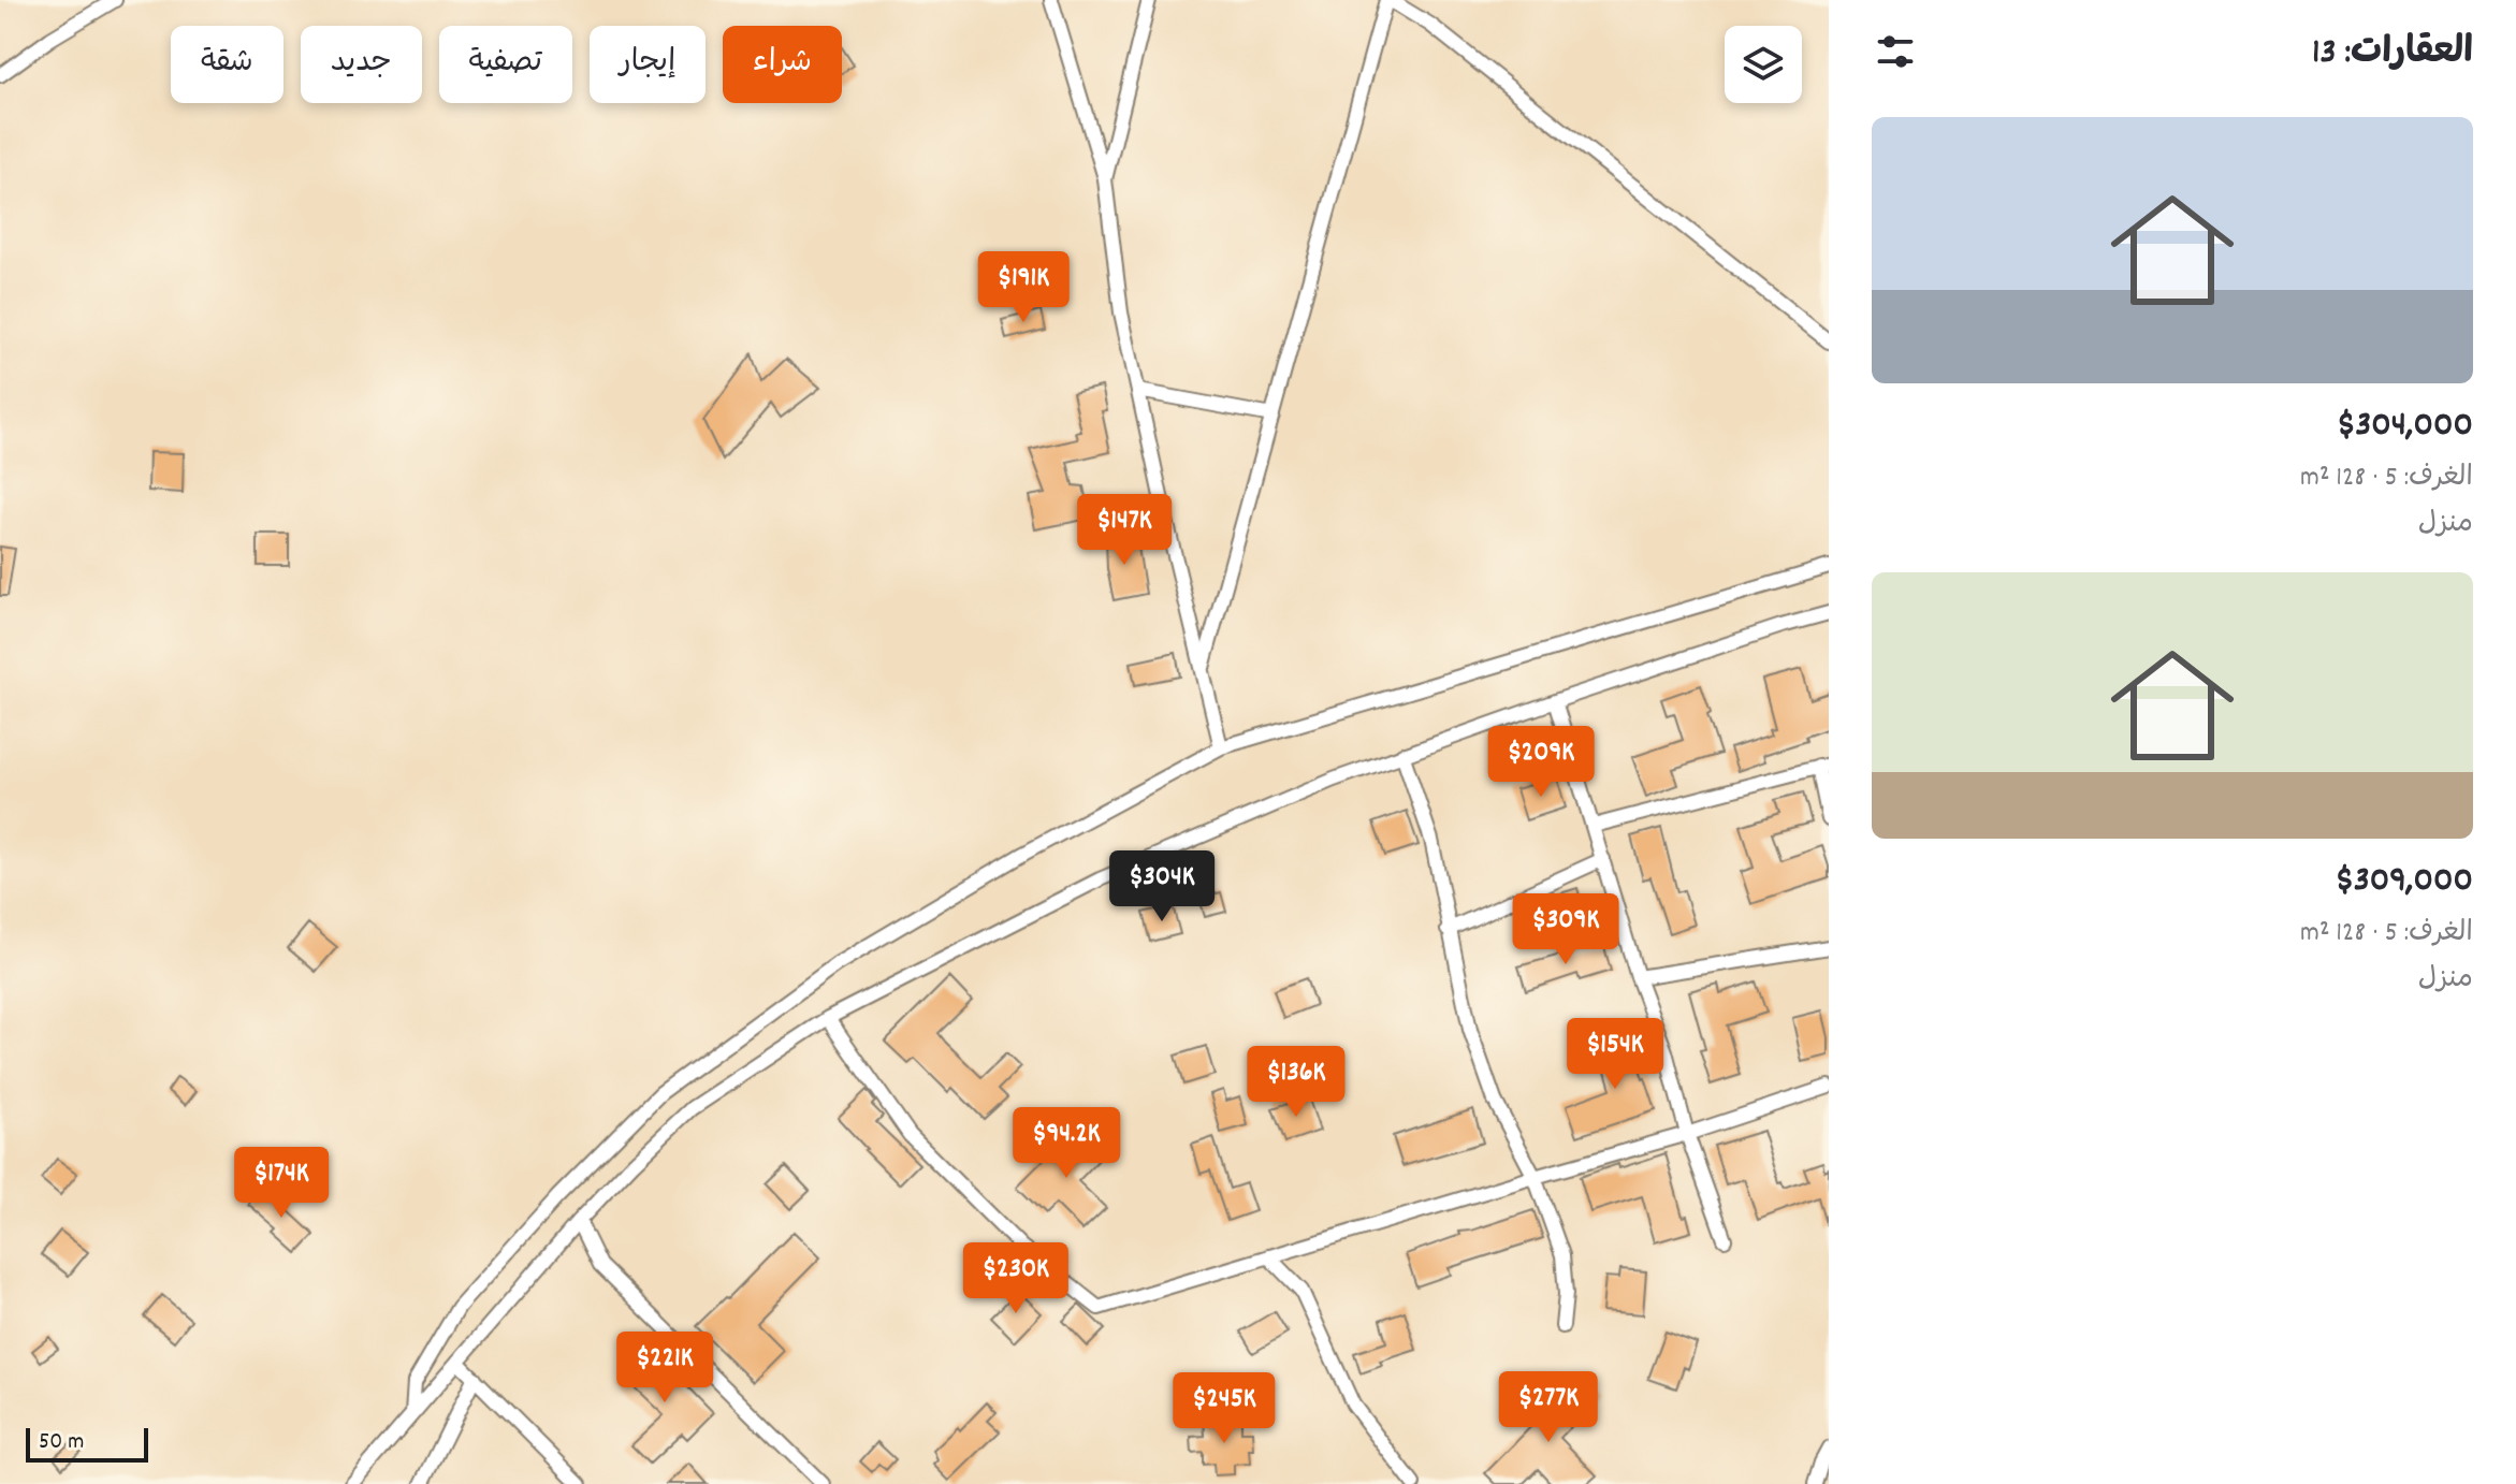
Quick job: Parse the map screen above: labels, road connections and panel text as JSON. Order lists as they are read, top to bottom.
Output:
{
  "scale_bar": "50 m",
  "page": {
    "heading": "العقارات: 13",
    "chip": [
      "شراء",
      "إيجار",
      "تصفية",
      "جديد",
      "شقة"
    ],
    "list": [
      {
        "name": "$304,000",
        "note": "الغرف: 5 · 128 m² · منزل"
      },
      {
        "name": "$309,000",
        "note": "الغرف: 5 · 128 m² · منزل"
      }
    ],
    "price": [
      "$191K",
      "$147K",
      "$209K",
      "$304K",
      "$309K",
      "$154K",
      "$136K",
      "$94.2K",
      "$174K",
      "$230K",
      "$221K",
      "$277K",
      "$245K"
    ],
    "scale": "50 m"
  }
}
